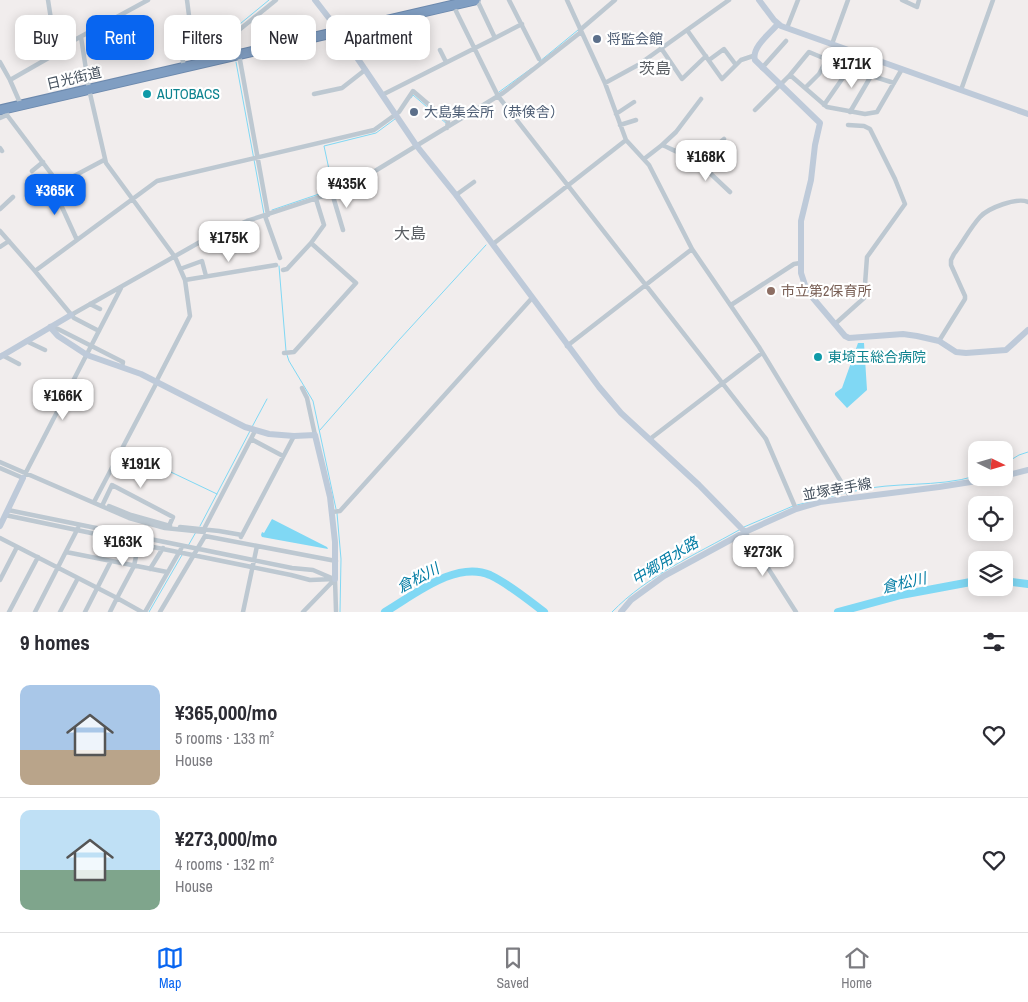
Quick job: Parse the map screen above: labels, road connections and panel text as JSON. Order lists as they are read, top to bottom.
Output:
{
  "streets": {
    "highway": ["日光街道"],
    "street": ["並塚幸手線"]
  },
  "districts": ["茨島", "大島"],
  "water": ["中郷用水路", "倉松川"],
  "places": [
    "将監会館",
    "AUTOBACS",
    "大島集会所（恭倹舎）",
    "市立第2保育所",
    "東埼玉総合病院"
  ],
  "north": "right",
  "page": {
    "chip": [
      "Buy",
      "Rent",
      "Filters",
      "New",
      "Apartment"
    ],
    "price": [
      "¥171K",
      "¥168K",
      "¥435K",
      "¥365K",
      "¥175K",
      "¥166K",
      "¥191K",
      "¥163K",
      "¥273K"
    ],
    "heading": "9 homes",
    "list": [
      {
        "name": "¥365,000/mo",
        "note": "5 rooms · 133 m² · House"
      },
      {
        "name": "¥273,000/mo",
        "note": "4 rooms · 132 m² · House"
      }
    ],
    "tabs": ["Map", "Saved", "Home"]
  }
}
